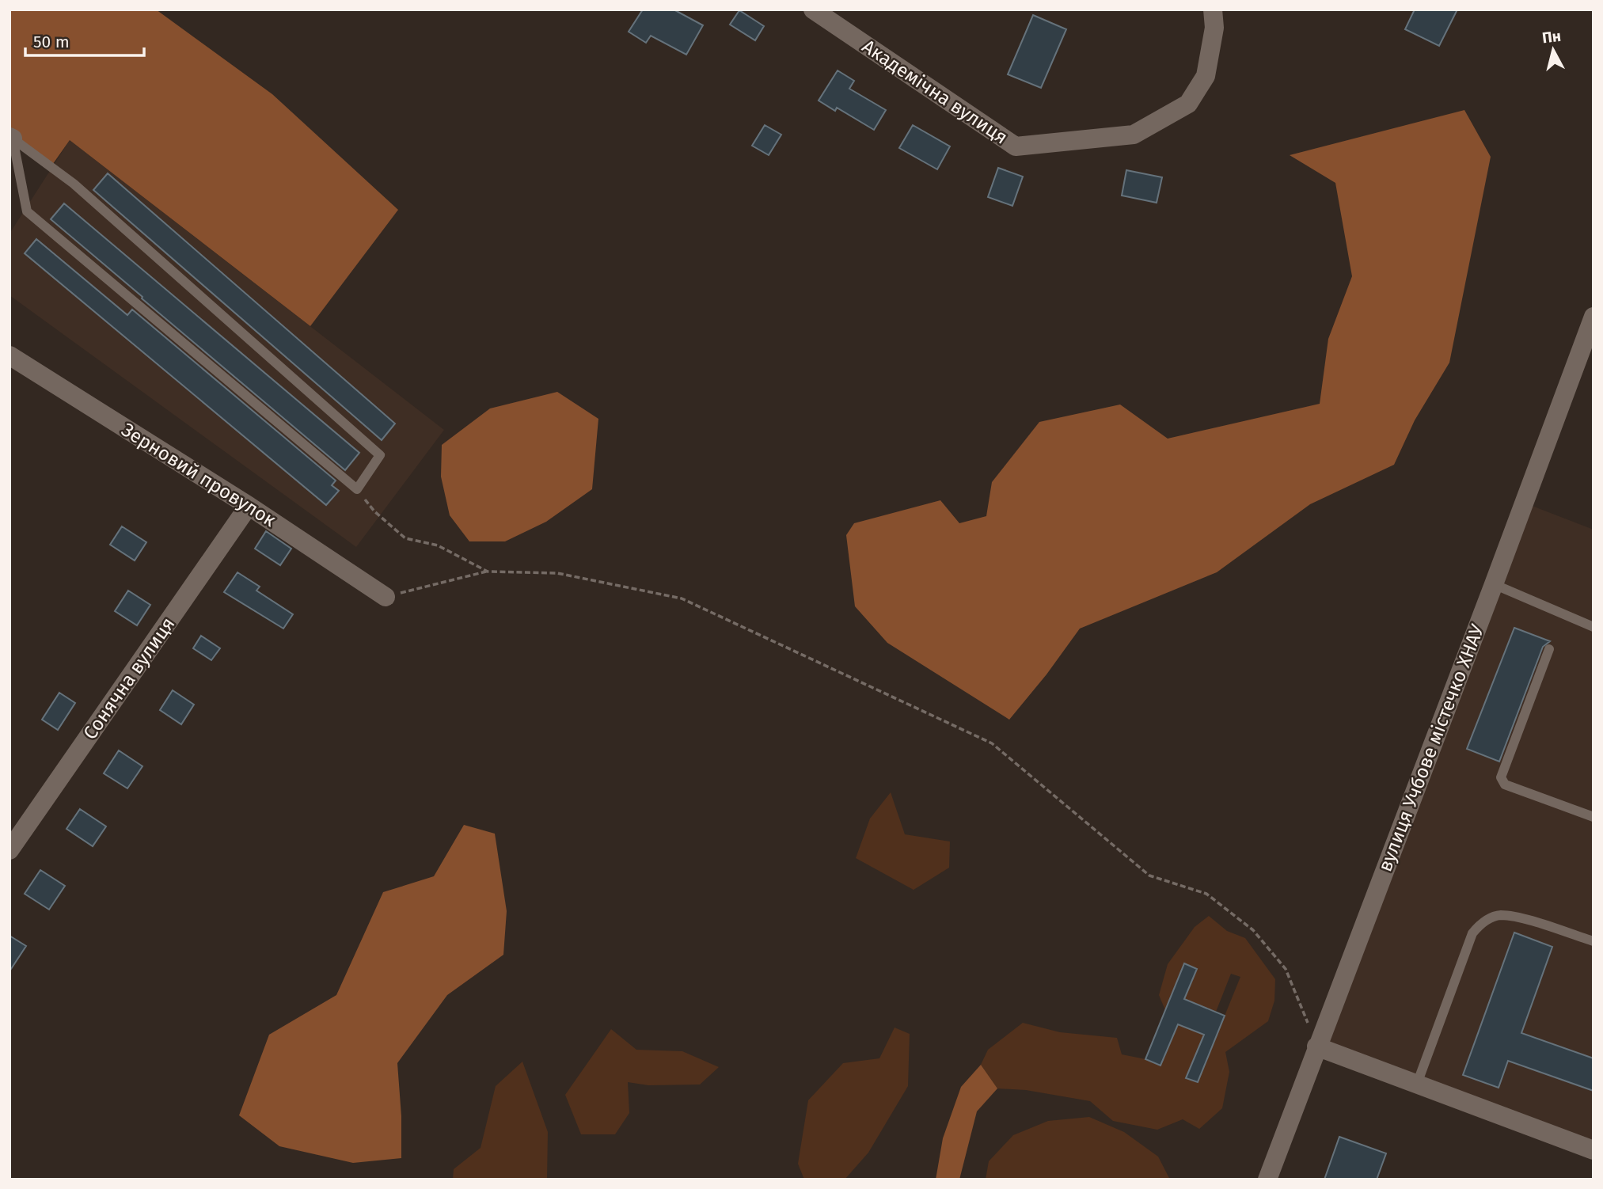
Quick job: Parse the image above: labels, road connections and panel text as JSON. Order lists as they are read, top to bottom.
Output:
{
  "streets": {
    "street": [
      "Академічна вулиця",
      "Зерновий провулок",
      "Сонячна вулиця",
      "вулиця Учбове містечко ХНАУ"
    ]
  },
  "crossings": [
    ["Зерновий провулок", "Сонячна вулиця"]
  ],
  "scale_bar": "50 m",
  "north": "top"
}
